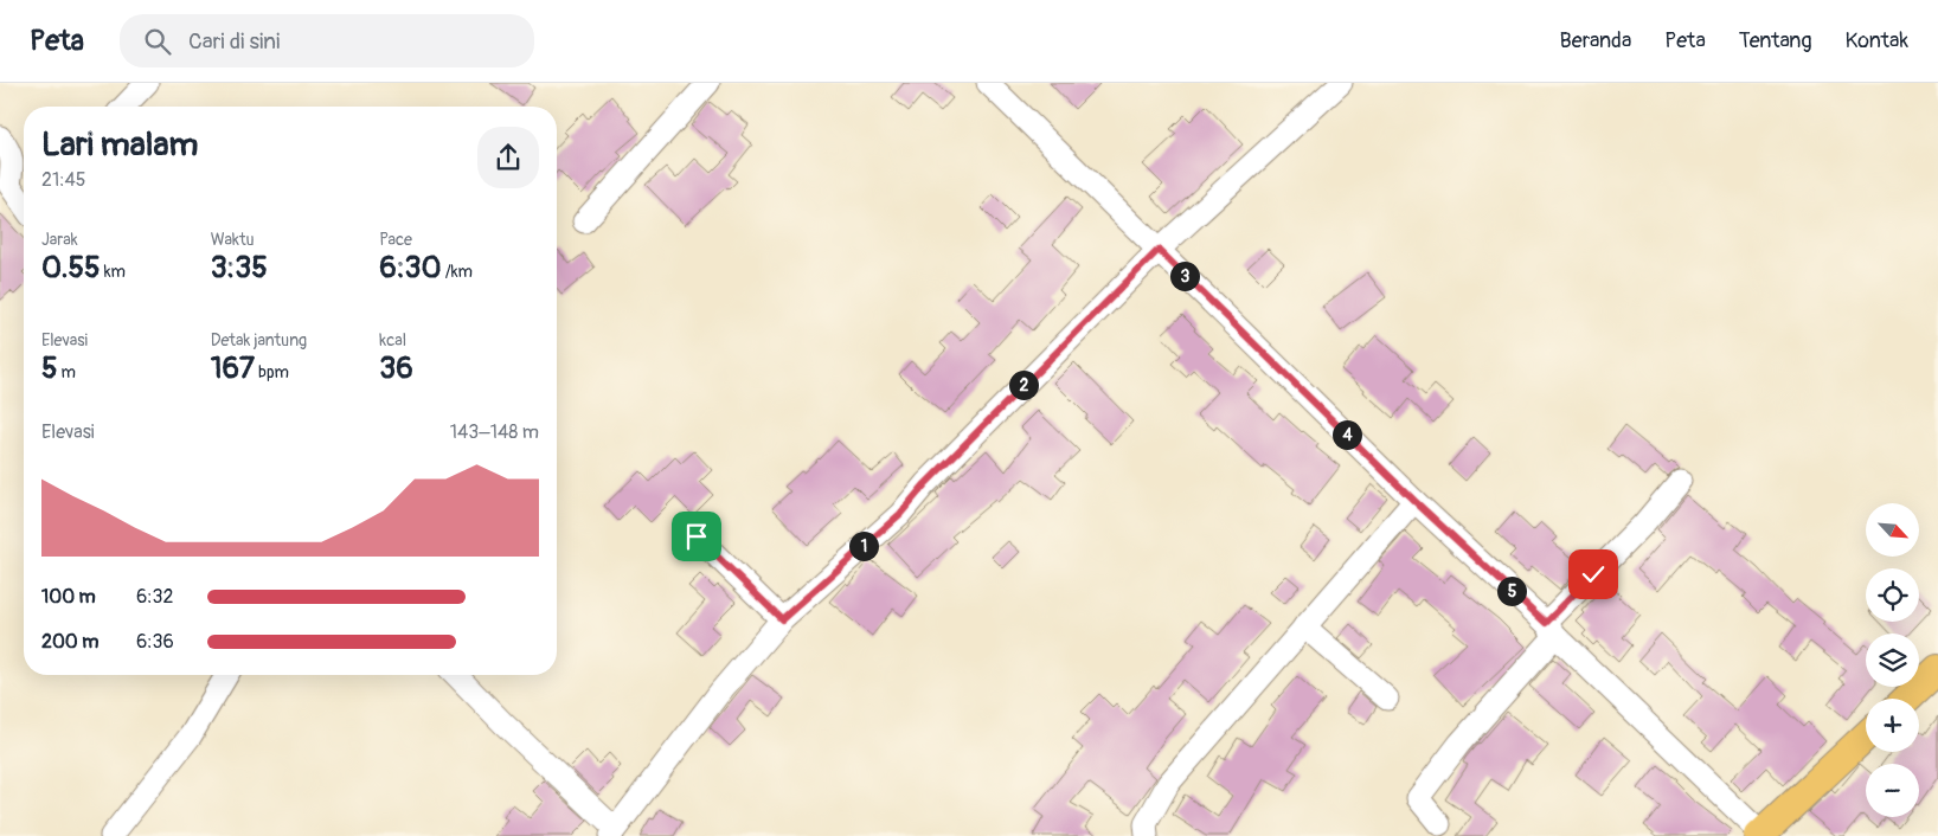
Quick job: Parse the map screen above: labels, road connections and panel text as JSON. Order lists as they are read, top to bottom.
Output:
{
  "north": "bottom right",
  "page": {
    "header": "Peta",
    "search": "Cari di sini",
    "nav": [
      "Beranda",
      "Peta",
      "Tentang",
      "Kontak"
    ],
    "heading": ["Lari malam", "21:45"],
    "stats": [
      ["Jarak", "0.55 km"],
      ["Waktu", "3:35"],
      ["Pace", "6:30 /km"],
      ["Elevasi", "5 m"],
      ["Detak jantung", "167 bpm"],
      ["kcal", "36"]
    ],
    "pins": [
      "3",
      "2",
      "4",
      "1",
      "5"
    ],
    "chart": ["Elevasi", "143–148 m"],
    "map_buttons": ["+", "−"],
    "list": [
      {
        "name": "100 m",
        "note": "6:32"
      },
      {
        "name": "200 m",
        "note": "6:36"
      }
    ]
  }
}
